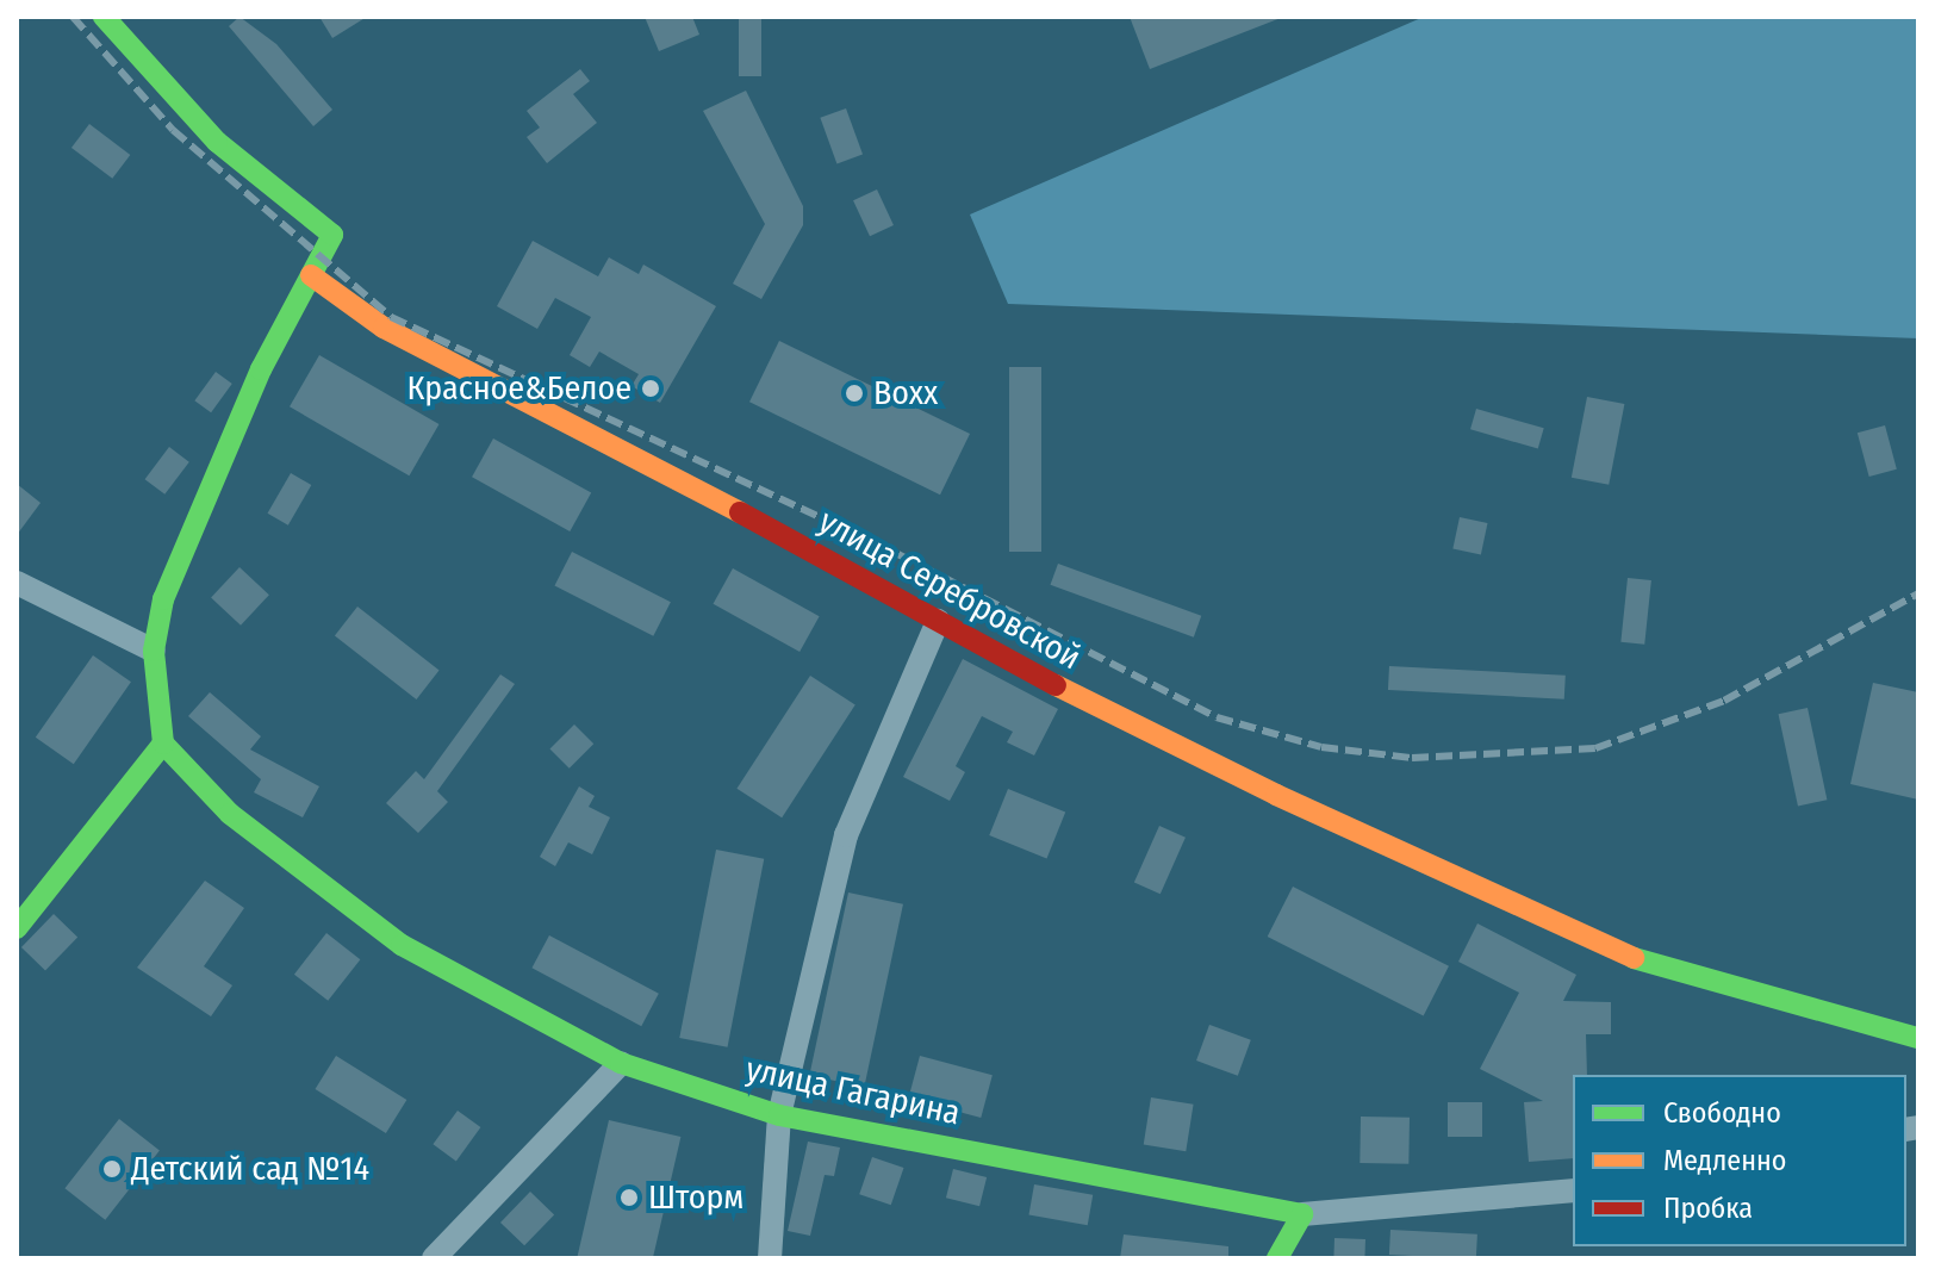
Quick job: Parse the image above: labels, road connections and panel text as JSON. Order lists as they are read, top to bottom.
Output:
{
  "streets": {
    "street": ["улица Серебровской", "улица Гагарина"]
  },
  "places": [
    "Красное&Белое",
    "Boxx",
    "Детский сад №14",
    "Шторм"
  ],
  "legend": ["Свободно", "Медленно", "Пробка"]
}
